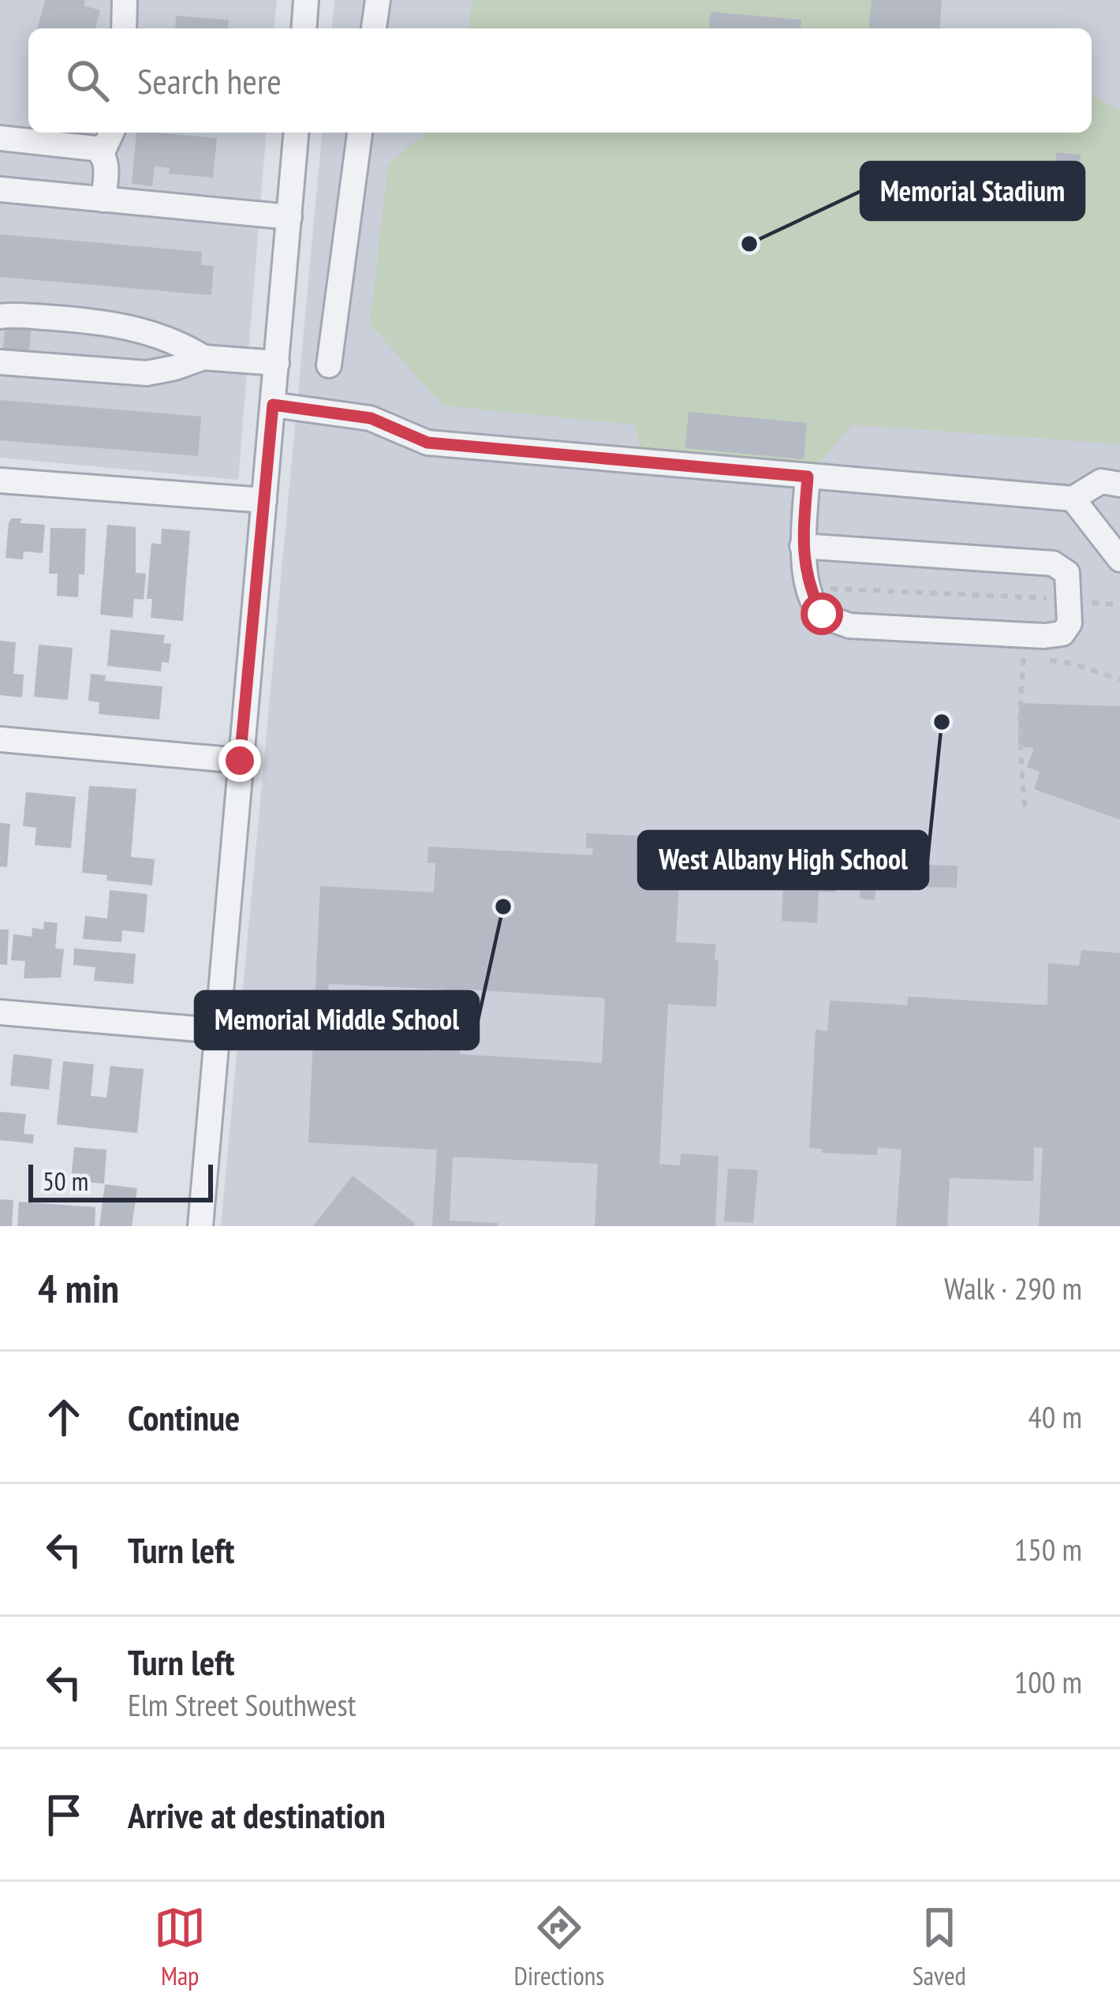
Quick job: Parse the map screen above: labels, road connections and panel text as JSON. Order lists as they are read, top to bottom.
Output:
{
  "places": ["Memorial Stadium", "West Albany High School", "Memorial Middle School"],
  "scale_bar": "50 m",
  "page": {
    "search": "Search here",
    "scale": "50 m",
    "heading": ["4 min", "Walk · 290 m"],
    "list": [
      ["Continue", "40 m"],
      ["Turn left", "150 m"],
      ["Turn left", "Elm Street Southwest", "100 m"],
      "Arrive at destination"
    ],
    "nav": ["Map", "Directions", "Saved"]
  }
}
